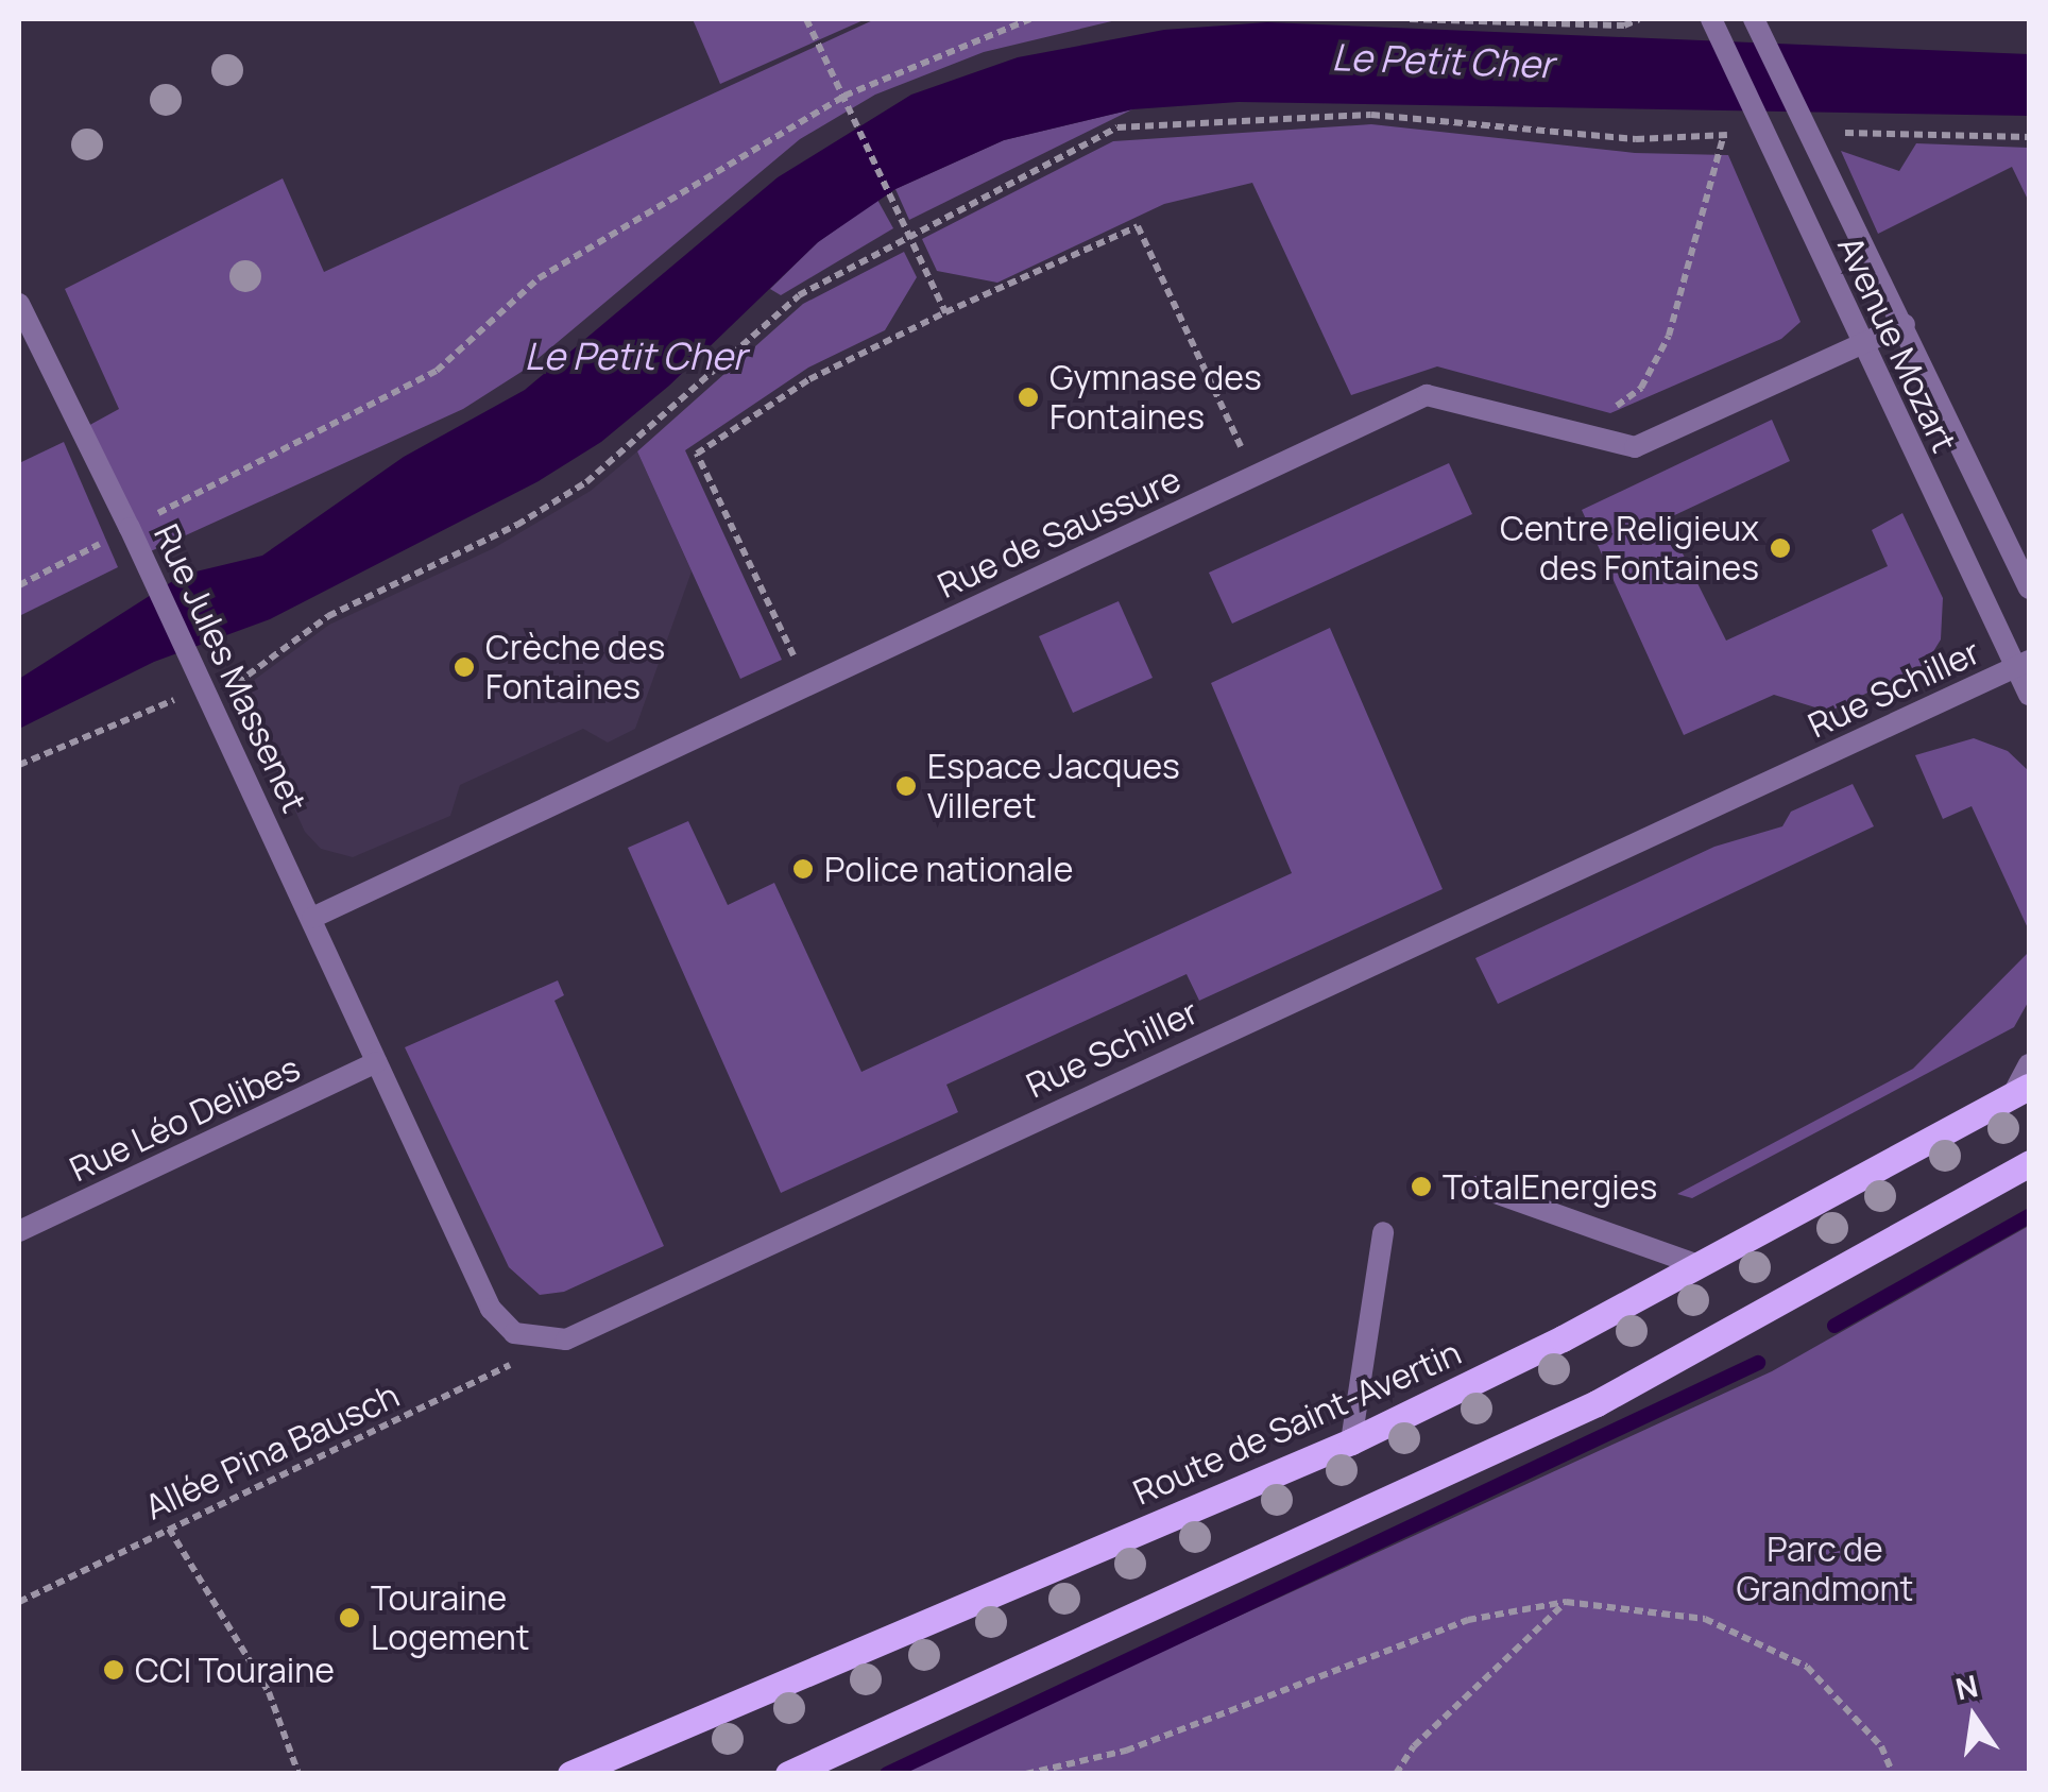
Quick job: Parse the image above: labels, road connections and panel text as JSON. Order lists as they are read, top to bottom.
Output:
{
  "streets": {
    "main road": ["Route de Saint-Avertin"],
    "street": [
      "Avenue Mozart",
      "Rue de Saussure",
      "Rue Jules Massenet",
      "Rue Schiller",
      "Rue Léo Delibes"
    ],
    "path": ["Allée Pina Bausch"]
  },
  "crossings": [
    ["Avenue Mozart", "Rue de Saussure"],
    ["Avenue Mozart", "Rue Schiller"],
    ["Rue de Saussure", "Rue Jules Massenet"],
    ["Rue Jules Massenet", "Rue Léo Delibes"],
    ["Rue Schiller", "Allée Pina Bausch"]
  ],
  "water": ["Le Petit Cher"],
  "parks": ["Parc de Grandmont"],
  "places": [
    "Gymnase des Fontaines",
    "Centre Religieux des Fontaines",
    "Crèche des Fontaines",
    "Espace Jacques Villeret",
    "Police nationale",
    "TotalEnergies",
    "Touraine Logement",
    "CCI Touraine"
  ],
  "north": "top"
}
